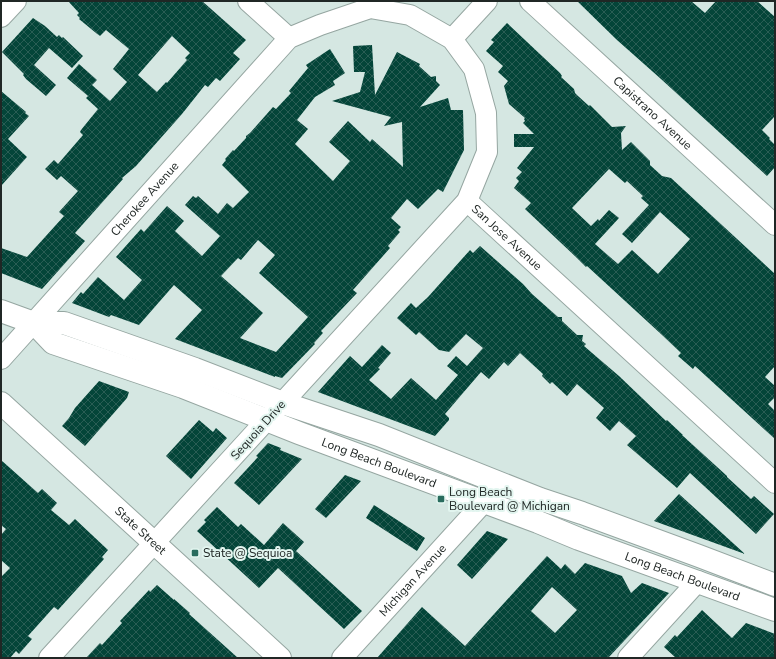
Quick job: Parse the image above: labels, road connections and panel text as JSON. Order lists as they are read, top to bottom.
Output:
{
  "streets": {
    "main road": ["Long Beach Boulevard", "State Street"],
    "street": [
      "Capistrano Avenue",
      "Cherokee Avenue",
      "San Jose Avenue",
      "Sequoia Drive",
      "Michigan Avenue"
    ]
  },
  "crossings": [
    ["Cherokee Avenue", "San Jose Avenue"],
    ["Cherokee Avenue", "Long Beach Boulevard"],
    ["San Jose Avenue", "Sequoia Drive"],
    ["Sequoia Drive", "Long Beach Boulevard"],
    ["Sequoia Drive", "State Street"],
    ["Long Beach Boulevard", "Michigan Avenue"]
  ],
  "places": {
    "transit": ["Long Beach Boulevard @ Michigan", "State @ Sequioa"]
  }
}
